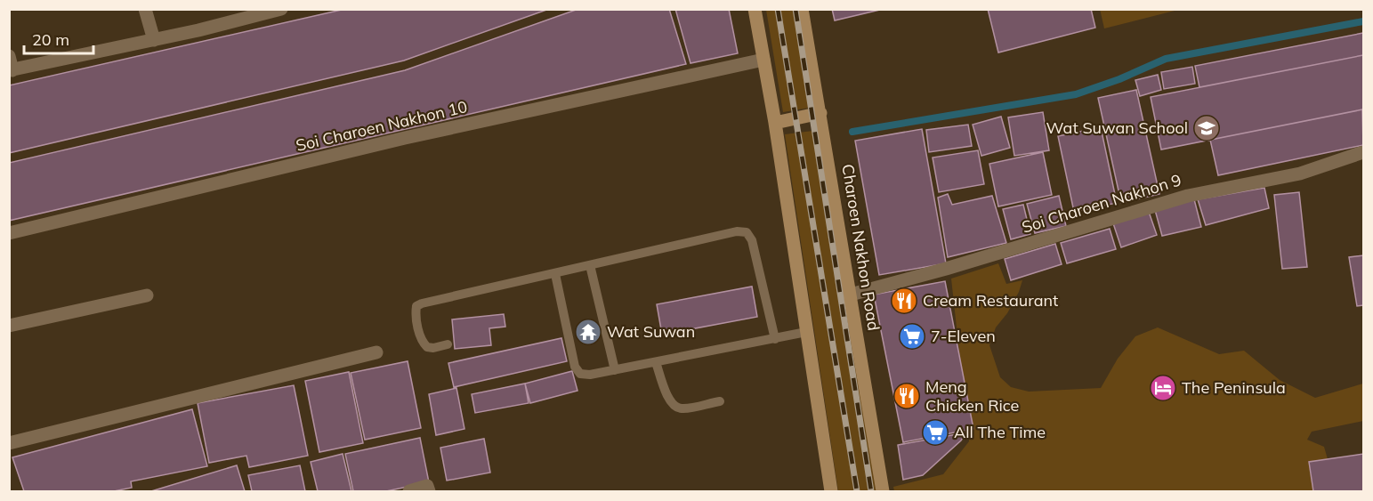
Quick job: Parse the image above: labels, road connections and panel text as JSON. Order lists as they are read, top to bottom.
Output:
{
  "streets": {
    "main road": ["Charoen Nakhon Road"],
    "street": ["Soi Charoen Nakhon 10", "Soi Charoen Nakhon 9"]
  },
  "crossings": [
    ["Soi Charoen Nakhon 9", "Charoen Nakhon Road"]
  ],
  "places": {
    "school or university": ["Wat Suwan School"],
    "restaurant": ["Cream Restaurant", "Meng Chicken Rice"],
    "temple": ["Wat Suwan"],
    "supermarket": ["7-Eleven", "All The Time"],
    "hotel": ["The Peninsula"]
  },
  "scale_bar": "20 m"
}
